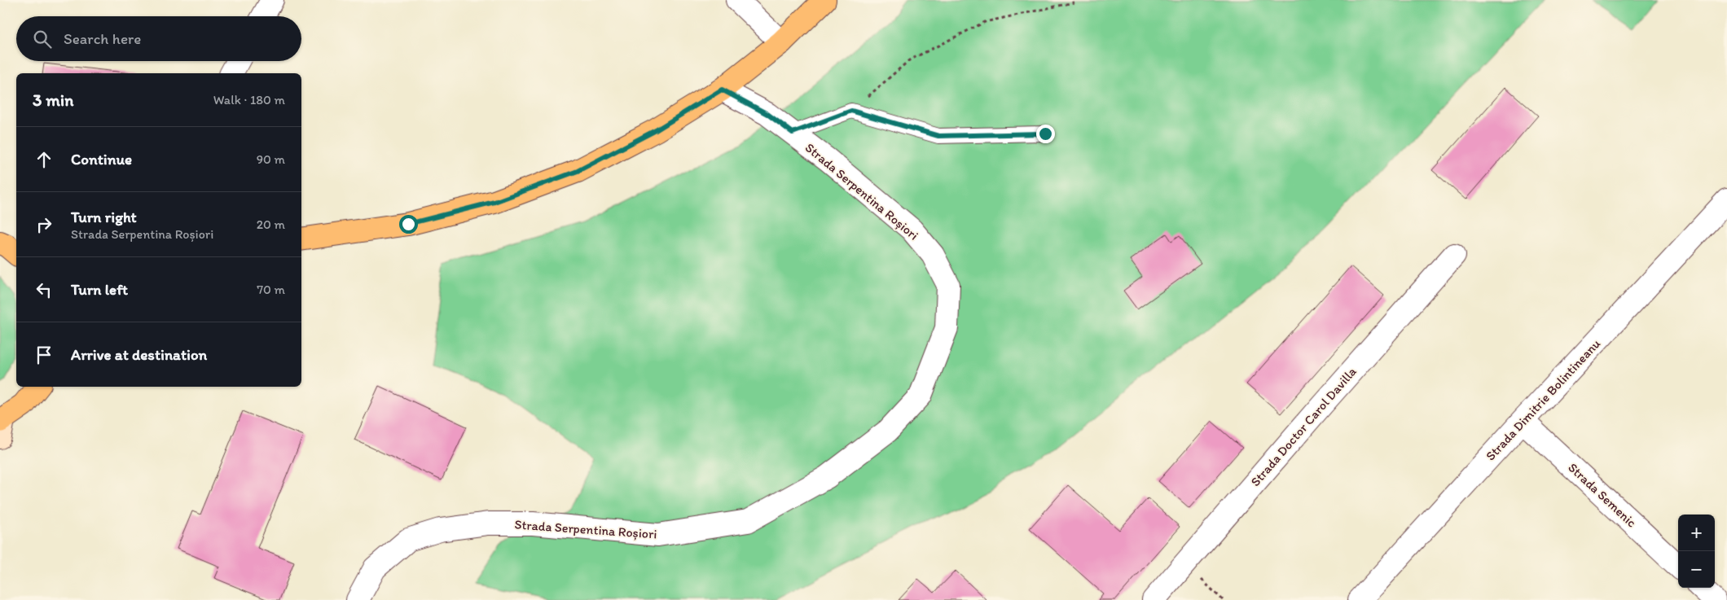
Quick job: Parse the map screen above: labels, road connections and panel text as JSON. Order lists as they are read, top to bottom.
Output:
{
  "streets": {
    "street": [
      "Strada Serpentina Roșiori",
      "Strada Dimitrie Bolintineanu",
      "Strada Doctor Carol Davilla",
      "Strada Semenic"
    ]
  },
  "crossings": [
    ["Strada Dimitrie Bolintineanu", "Strada Semenic"]
  ],
  "page": {
    "search": "Search here",
    "heading": ["3 min", "Walk · 180 m"],
    "list": [
      ["Continue", "90 m"],
      ["Turn right", "Strada Serpentina Roșiori", "20 m"],
      ["Turn left", "70 m"],
      "Arrive at destination"
    ],
    "map_buttons": ["+", "−"]
  }
}
